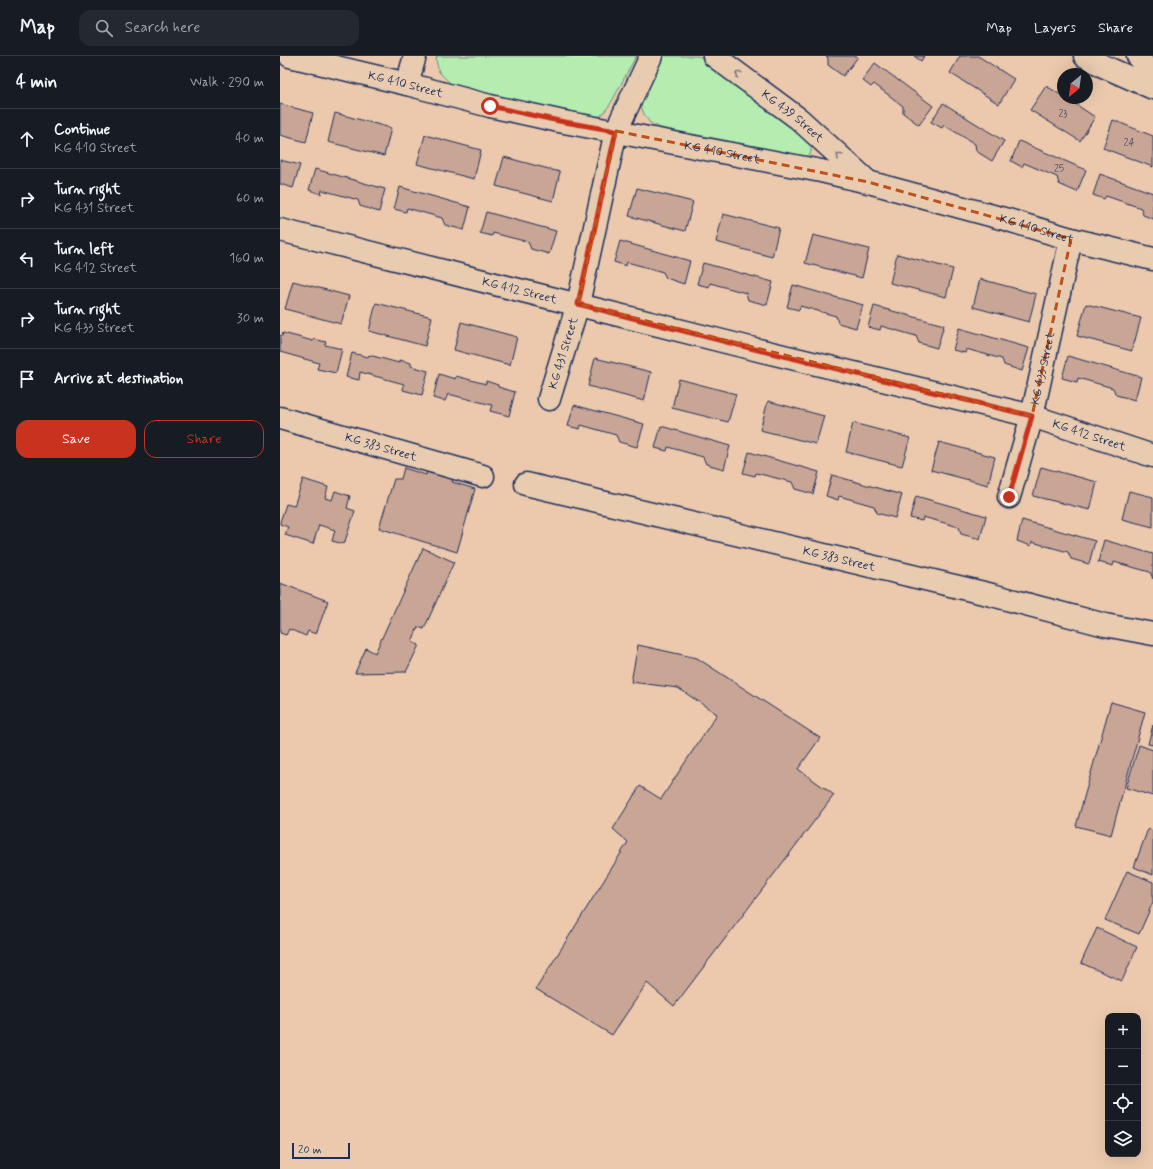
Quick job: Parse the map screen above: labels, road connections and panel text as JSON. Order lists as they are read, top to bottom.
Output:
{
  "streets": {
    "street": [
      "KG 410 Street",
      "KG 439 Street",
      "KG 412 Street",
      "KG 431 Street",
      "KG 433 Street",
      "KG 383 Street"
    ]
  },
  "crossings": [
    ["KG 410 Street", "KG 439 Street"],
    ["KG 410 Street", "KG 431 Street"],
    ["KG 410 Street", "KG 433 Street"],
    ["KG 412 Street", "KG 431 Street"],
    ["KG 412 Street", "KG 433 Street"]
  ],
  "one_way": ["KG 439 Street"],
  "house_numbers": ["23", "24", "25"],
  "scale_bar": "20 m",
  "north": "bottom left",
  "page": {
    "header": "Map",
    "search": "Search here",
    "nav": ["Map", "Layers", "Share"],
    "heading": ["4 min", "Walk · 290 m"],
    "list": [
      ["Continue", "KG 410 Street", "40 m"],
      ["Turn right", "KG 431 Street", "60 m"],
      ["Turn left", "KG 412 Street", "160 m"],
      ["Turn right", "KG 433 Street", "30 m"],
      "Arrive at destination"
    ],
    "buttons": ["Save", "Share"],
    "map_buttons": ["+", "−"],
    "scale": "20 m"
  }
}
